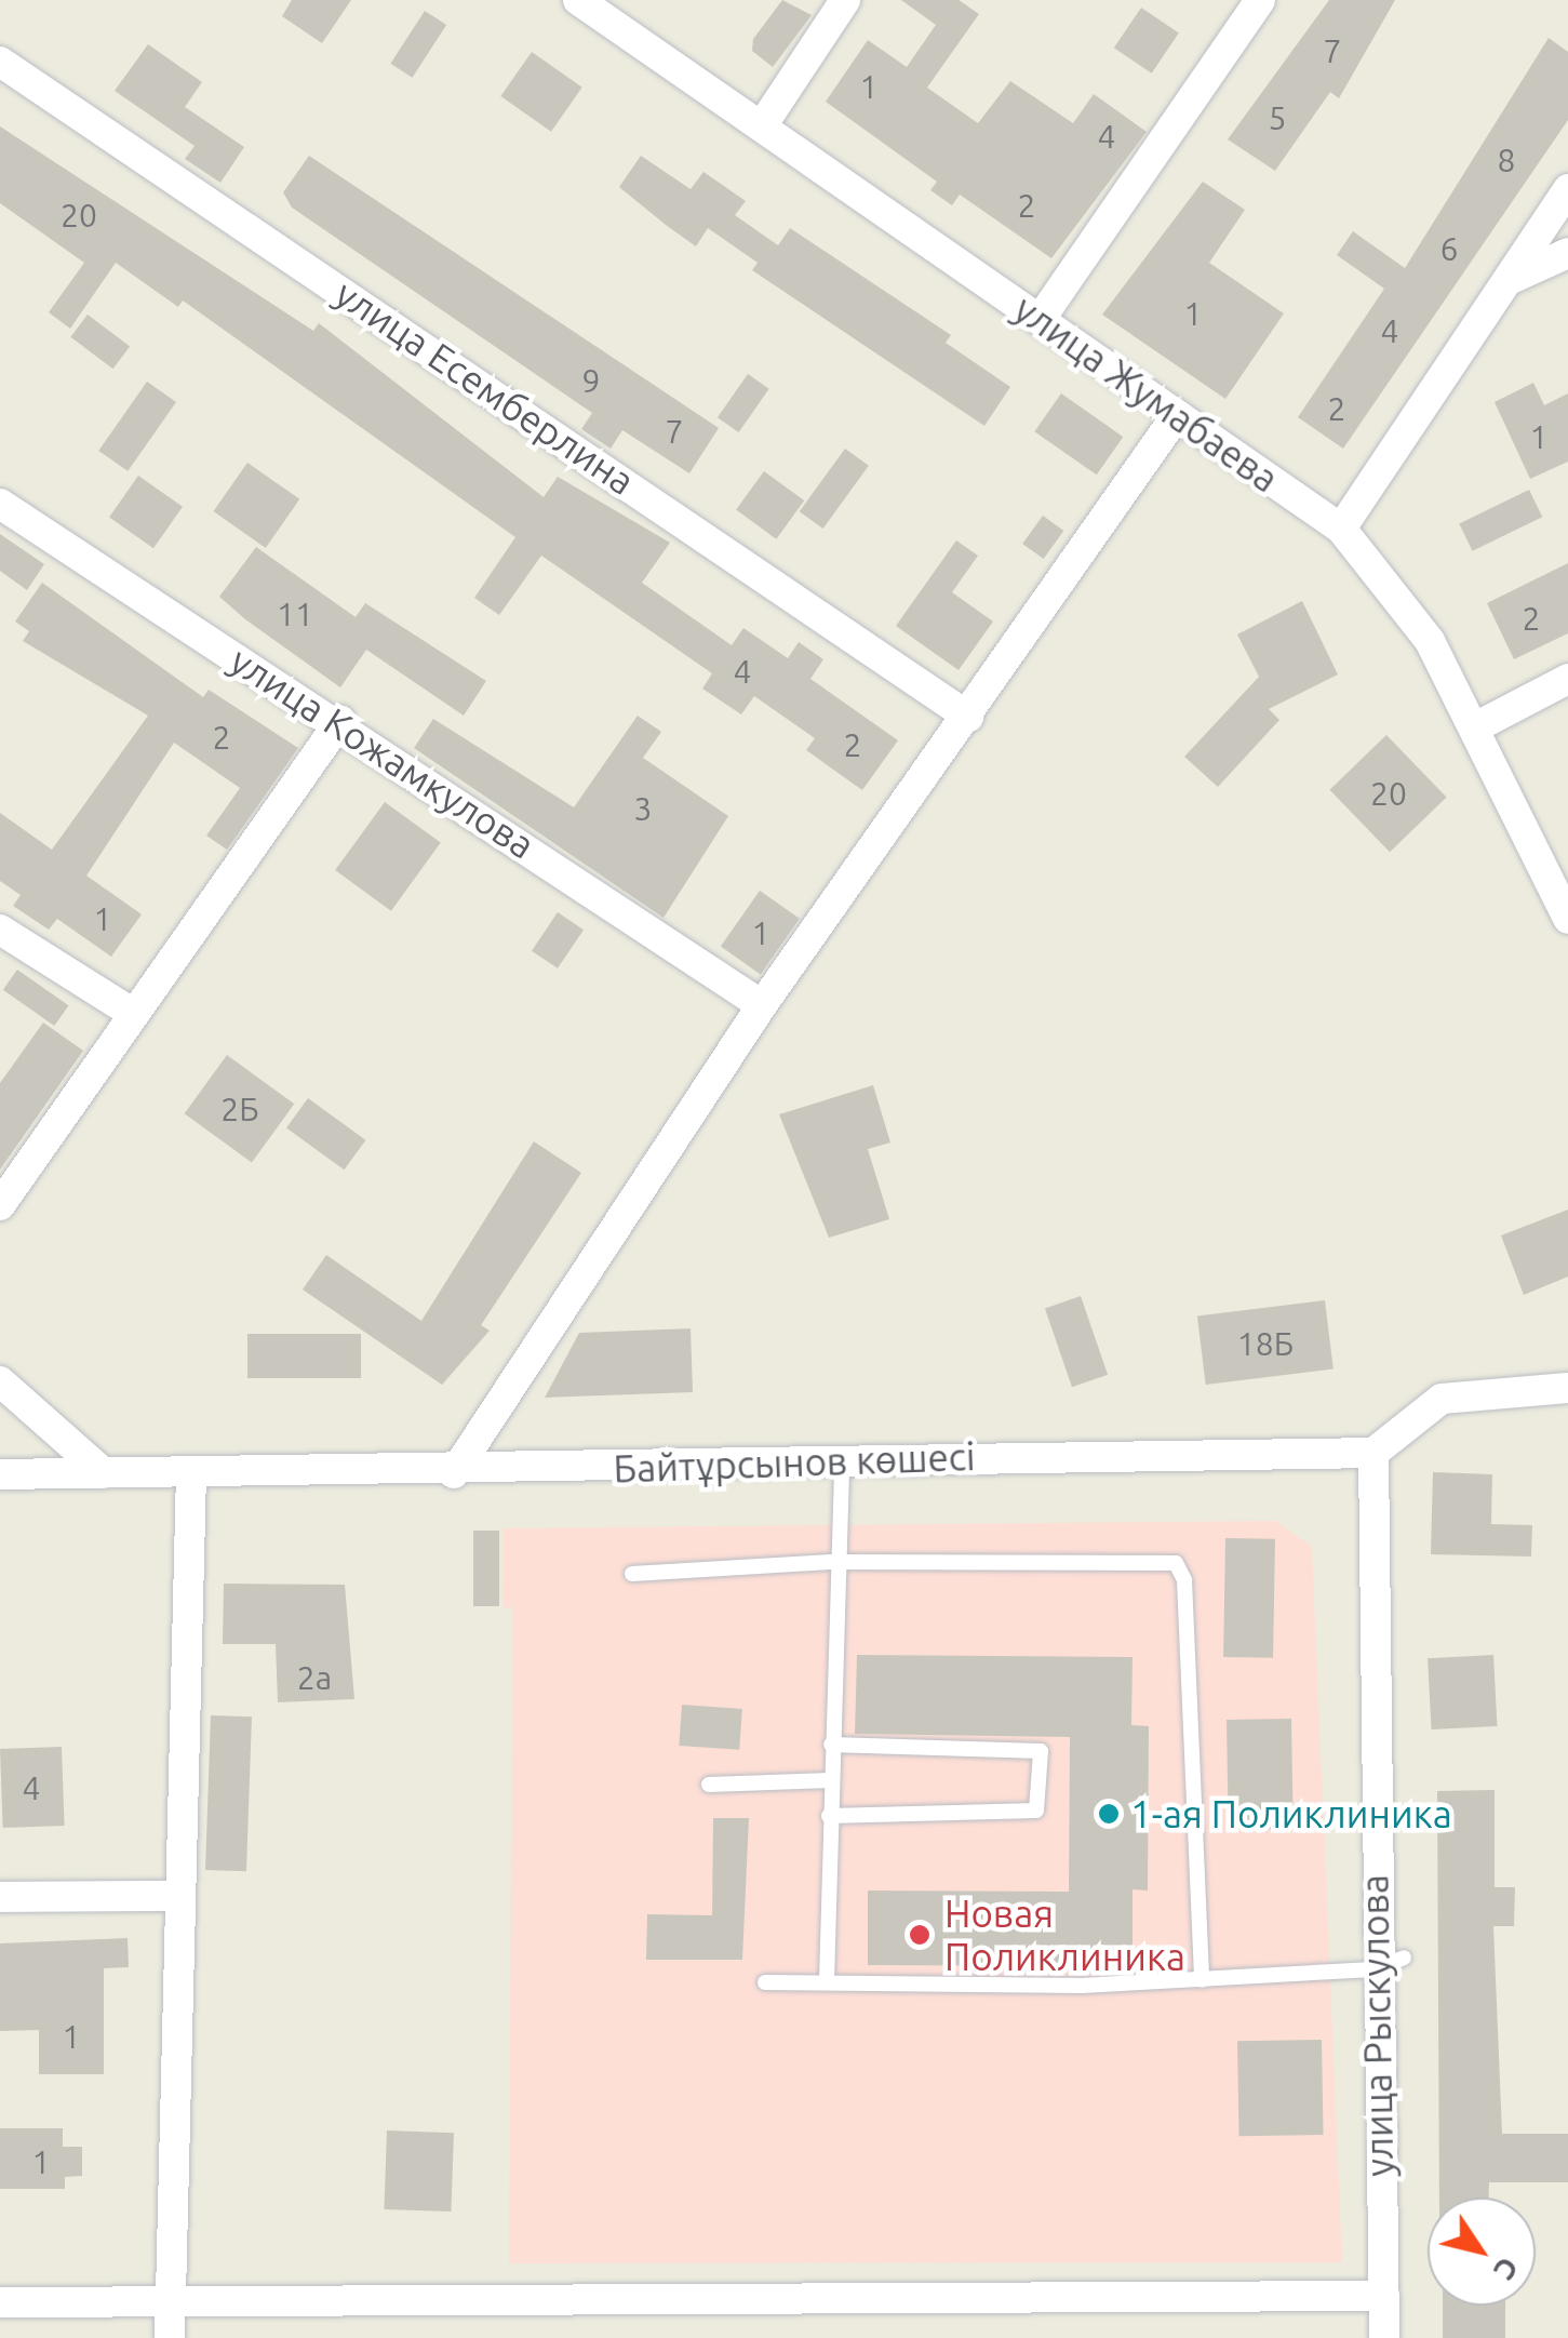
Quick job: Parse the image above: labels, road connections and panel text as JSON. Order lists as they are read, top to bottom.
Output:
{
  "streets": {
    "street": [
      "улица Есемберлина",
      "улица Жумабаева",
      "улица Кожамкулова",
      "Байтұрсынов көшесі",
      "улица Рыскулова"
    ]
  },
  "crossings": [
    ["Байтұрсынов көшесі", "улица Рыскулова"]
  ],
  "places": ["1-ая Поликлиника", "Новая Поликлиника"],
  "house_numbers": [
    "7",
    "1",
    "5",
    "4",
    "8",
    "2",
    "20",
    "6",
    "1",
    "4",
    "9",
    "2",
    "7",
    "1",
    "11",
    "2",
    "4",
    "2",
    "2",
    "20",
    "3",
    "1",
    "1",
    "2Б",
    "18Б",
    "2а",
    "4",
    "1",
    "1"
  ],
  "north": "bottom right"
}
